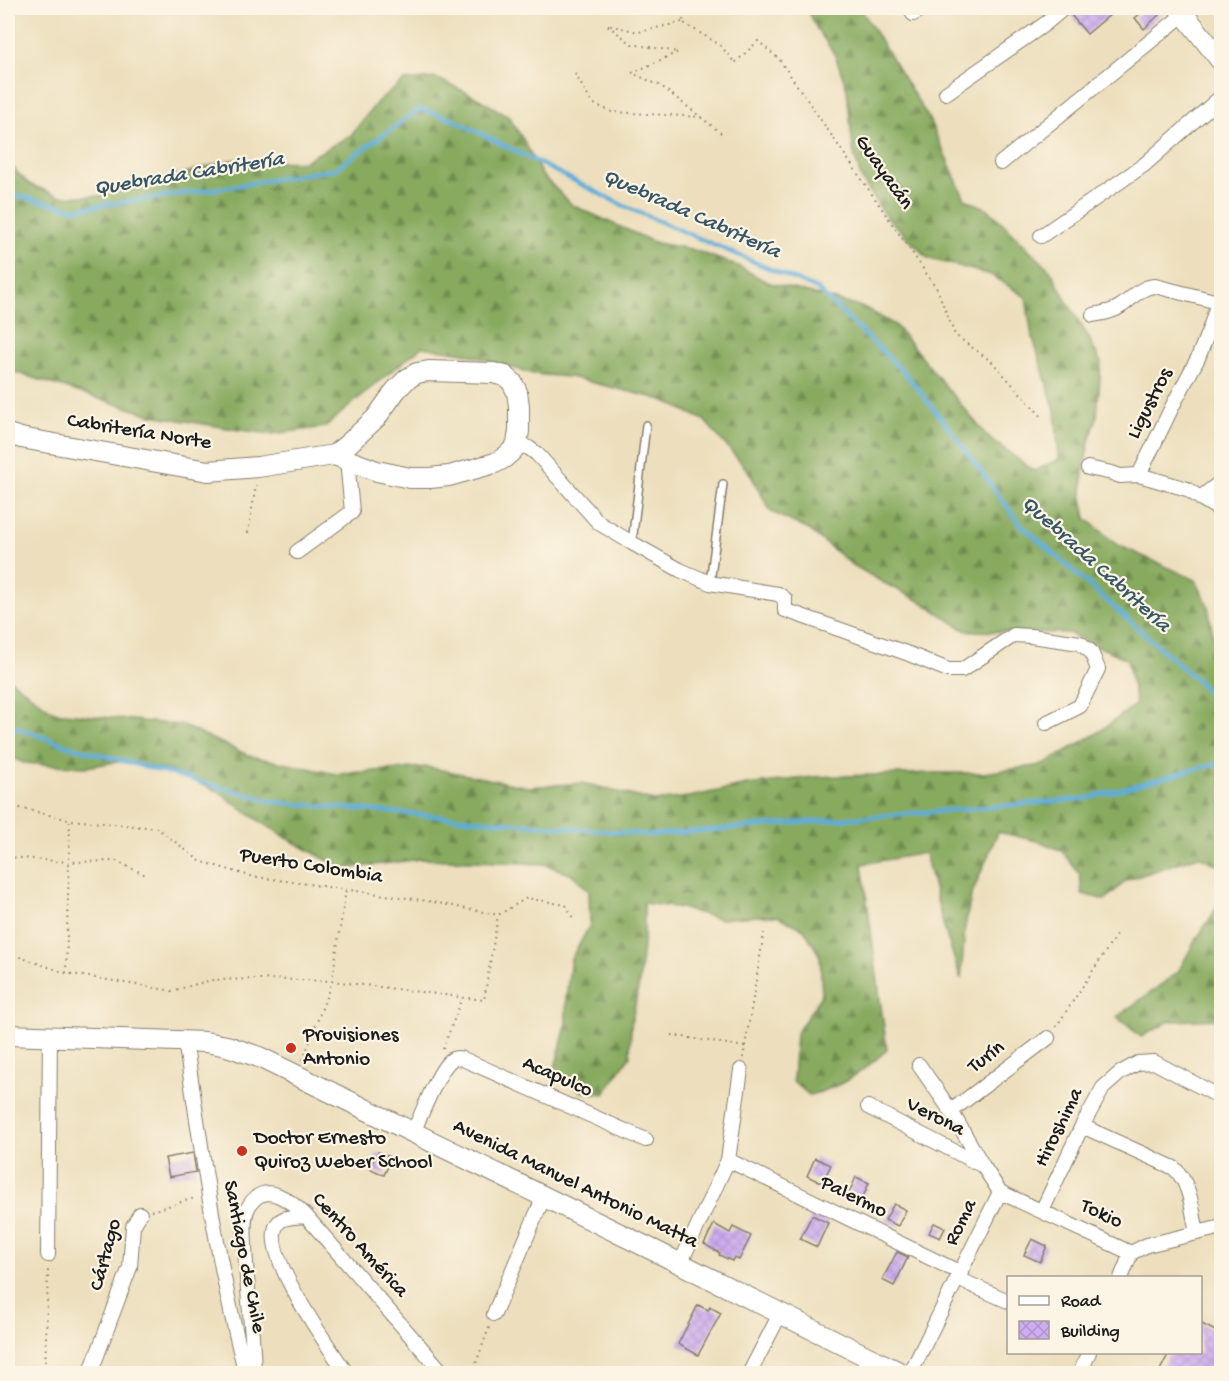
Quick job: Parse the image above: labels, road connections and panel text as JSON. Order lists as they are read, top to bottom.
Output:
{
  "streets": {
    "main road": ["Cabritería Norte", "Avenida Manuel Antonio Matta"],
    "street": [
      "Ligustros",
      "Turín",
      "Acapulco",
      "Verona",
      "Hiroshima",
      "Palermo",
      "Tokio",
      "Roma",
      "Centro América",
      "Cártago",
      "Santiago de Chile"
    ],
    "path": ["Guayacán", "Puerto Colombia"]
  },
  "crossings": [
    ["Turín", "Roma"],
    ["Verona", "Roma"],
    ["Hiroshima", "Tokio"],
    ["Avenida Manuel Antonio Matta", "Santiago de Chile"],
    ["Palermo", "Roma"],
    ["Tokio", "Roma"],
    ["Cártago", "Santiago de Chile"]
  ],
  "water": ["Quebrada Cabritería"],
  "places": ["Provisiones Antonio", "Doctor Ernesto Quiroz Weber School"],
  "legend": ["Road", "Building"]
}
